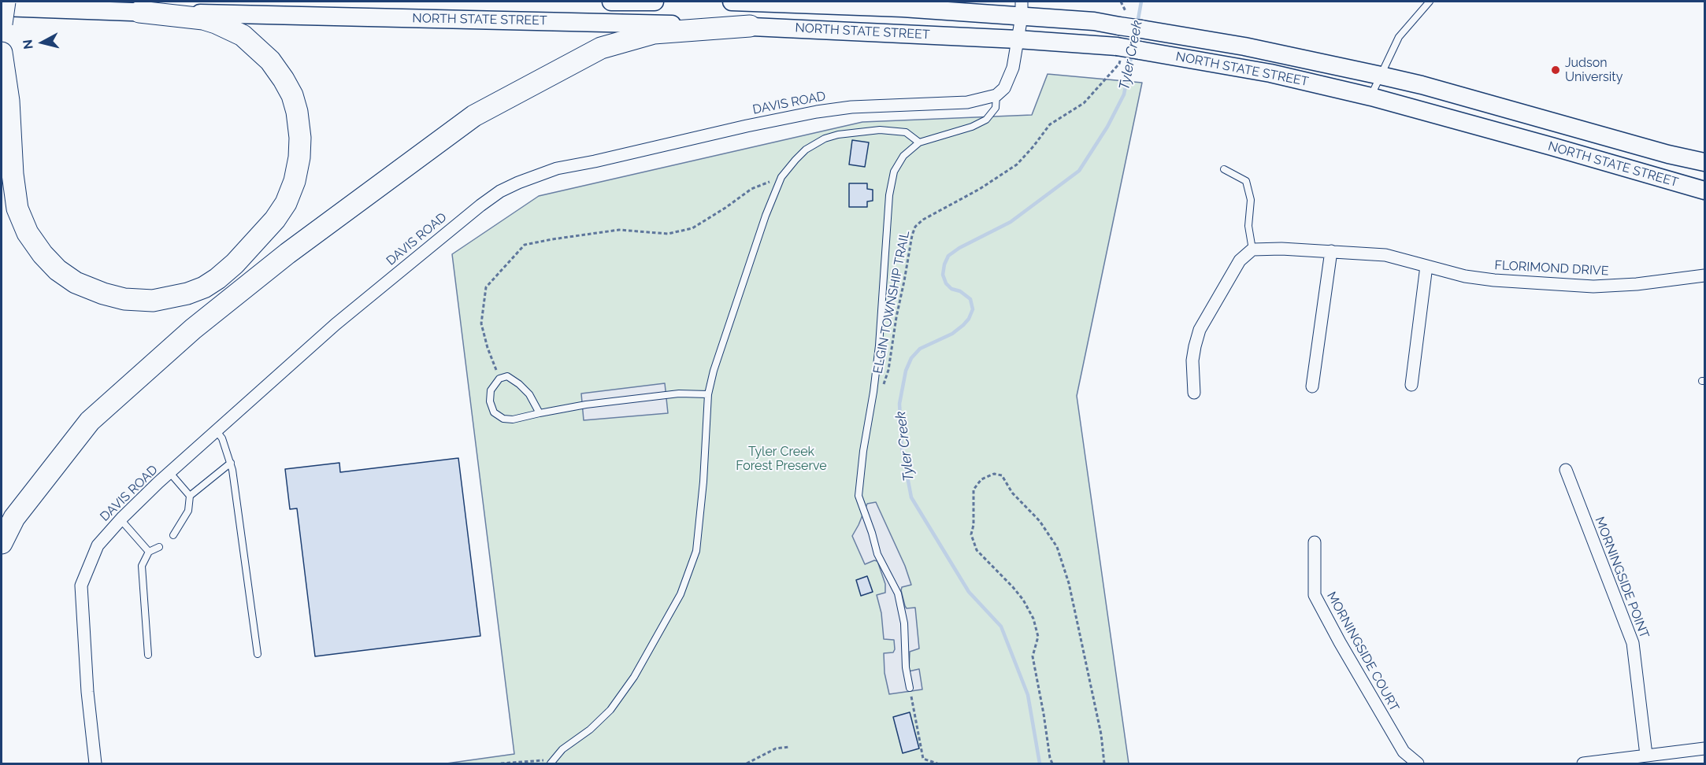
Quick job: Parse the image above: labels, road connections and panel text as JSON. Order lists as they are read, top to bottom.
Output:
{
  "streets": {
    "main road": ["NORTH STATE STREET"],
    "street": [
      "DAVIS ROAD",
      "FLORIMOND DRIVE",
      "MORNINGSIDE POINT",
      "MORNINGSIDE COURT"
    ],
    "path": ["ELGIN TOWNSHIP TRAIL"]
  },
  "crossings": [
    ["NORTH STATE STREET", "ELGIN TOWNSHIP TRAIL"]
  ],
  "water": ["Tyler Creek"],
  "parks": ["Tyler Creek Forest Preserve"],
  "places": ["Judson University"],
  "north": "left"
}
